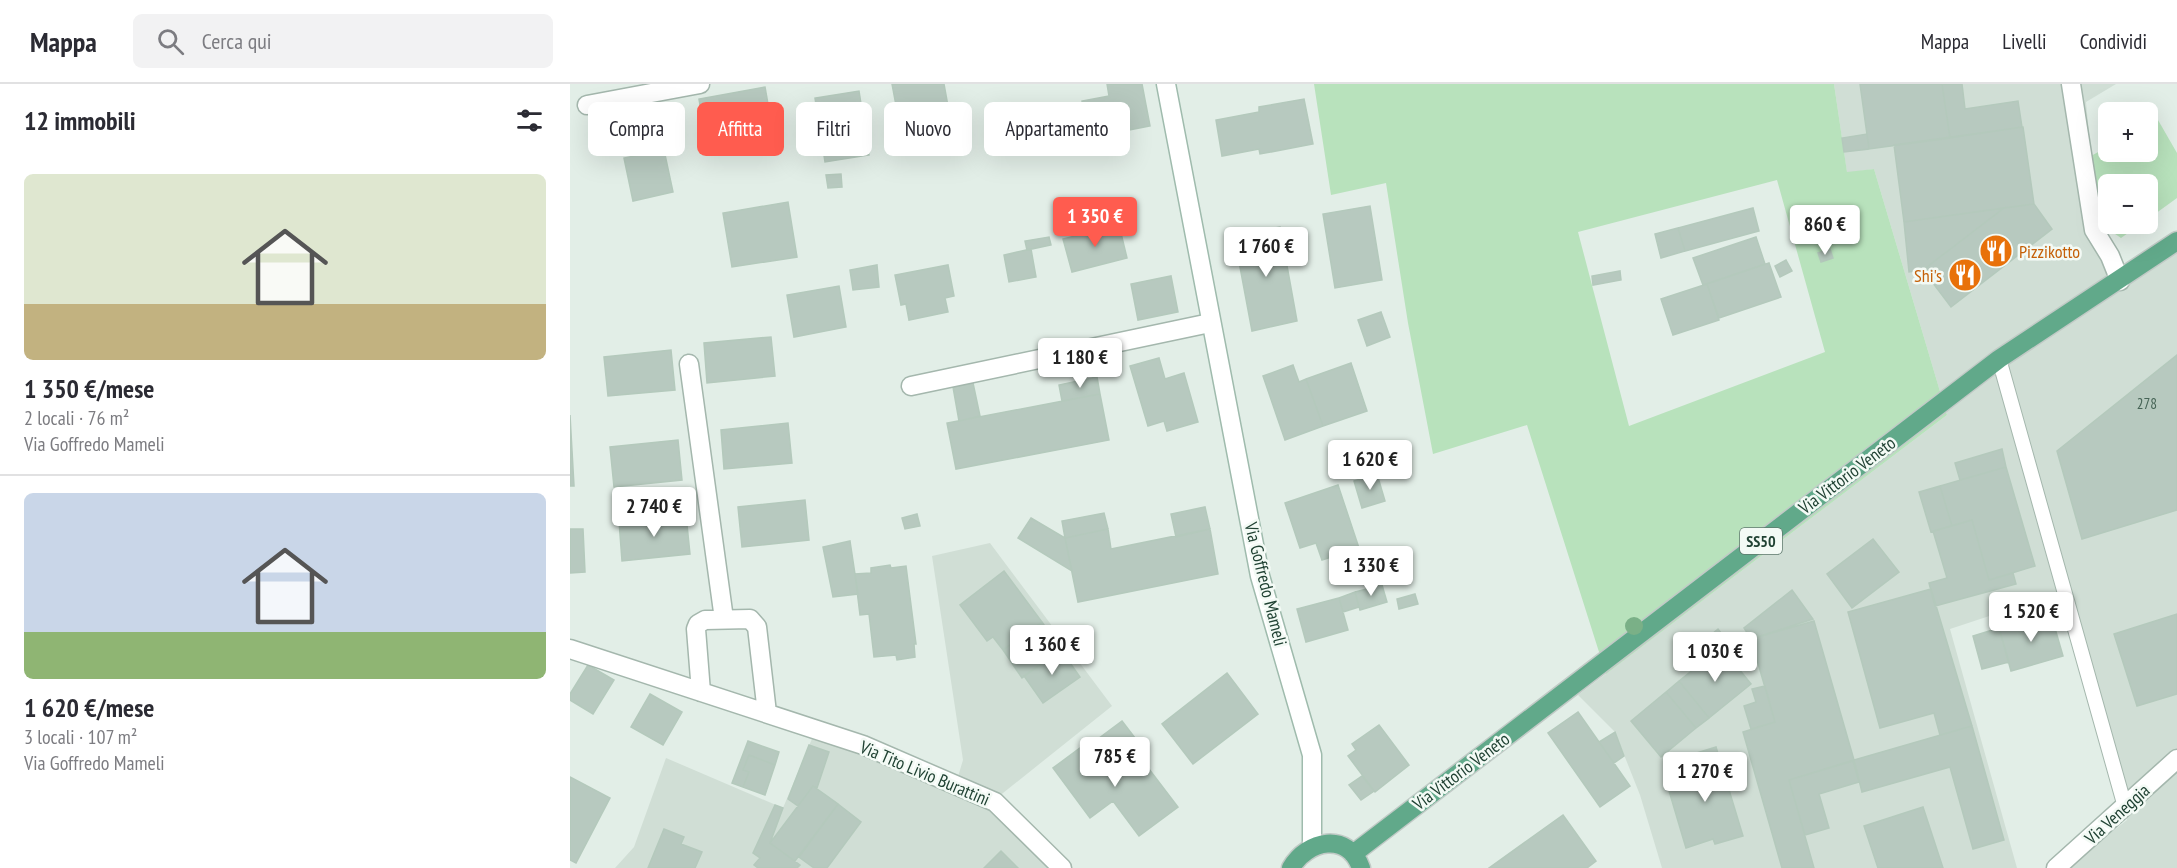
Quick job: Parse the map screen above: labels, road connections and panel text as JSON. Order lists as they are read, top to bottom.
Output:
{
  "streets": {
    "main road": ["Via Vittorio Veneto", "SS50"],
    "street": ["Via Goffredo Mameli", "Via Tito Livio Burattini", "Via Veneggia"]
  },
  "crossings": [
    ["Via Vittorio Veneto", "Via Goffredo Mameli"]
  ],
  "places": {
    "restaurant": ["Pizzikotto", "Shi's"]
  },
  "house_numbers": ["278"],
  "page": {
    "header": "Mappa",
    "search": "Cerca qui",
    "nav": ["Mappa", "Livelli", "Condividi"],
    "heading": "12 immobili",
    "map_buttons": ["+", "−"],
    "chip": [
      "Compra",
      "Affitta",
      "Filtri",
      "Nuovo",
      "Appartamento"
    ],
    "list": [
      {
        "name": "1 350 €/mese",
        "note": "2 locali · 76 m² · Via Goffredo Mameli"
      },
      {
        "name": "1 620 €/mese",
        "note": "3 locali · 107 m² · Via Goffredo Mameli"
      }
    ],
    "price": [
      "1 350 €",
      "860 €",
      "1 760 €",
      "1 180 €",
      "1 620 €",
      "2 740 €",
      "1 330 €",
      "1 520 €",
      "1 360 €",
      "1 030 €",
      "785 €",
      "1 270 €"
    ]
  }
}
